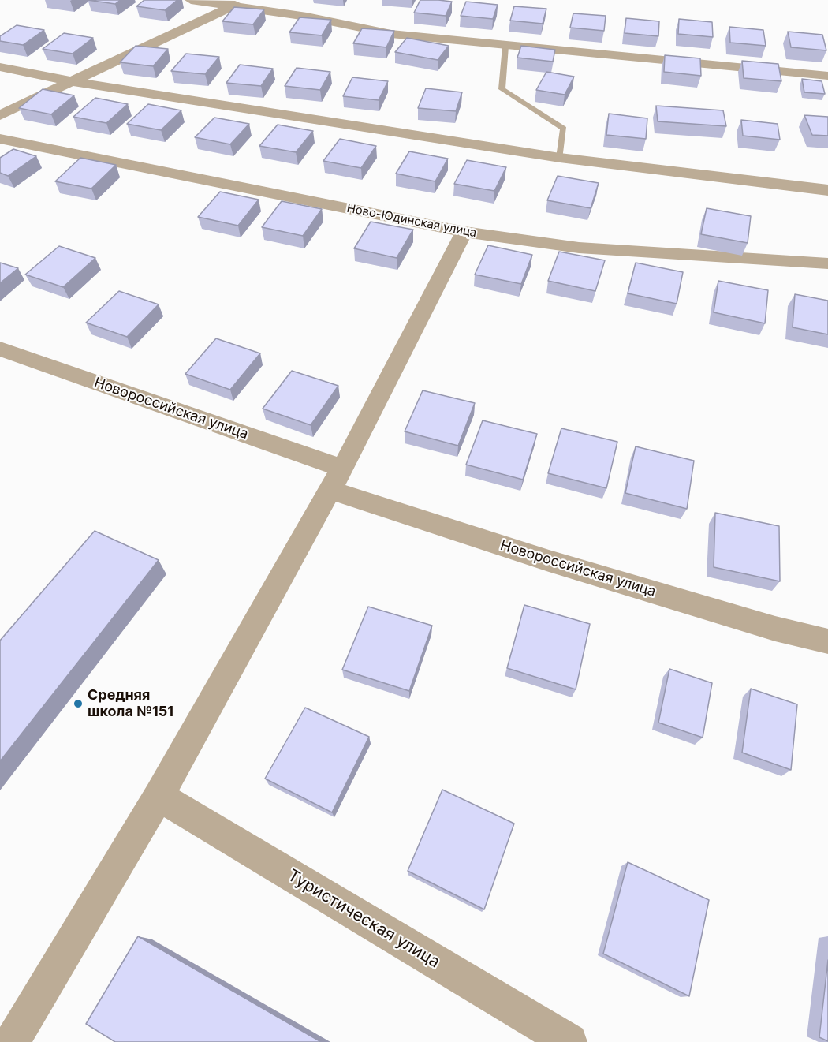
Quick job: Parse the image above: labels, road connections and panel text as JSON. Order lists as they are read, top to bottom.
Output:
{
  "streets": {
    "street": ["Ново-Юдинская улица", "Новороссийская улица", "Туристическая улица"]
  },
  "places": ["Средняя школа №151"]
}
